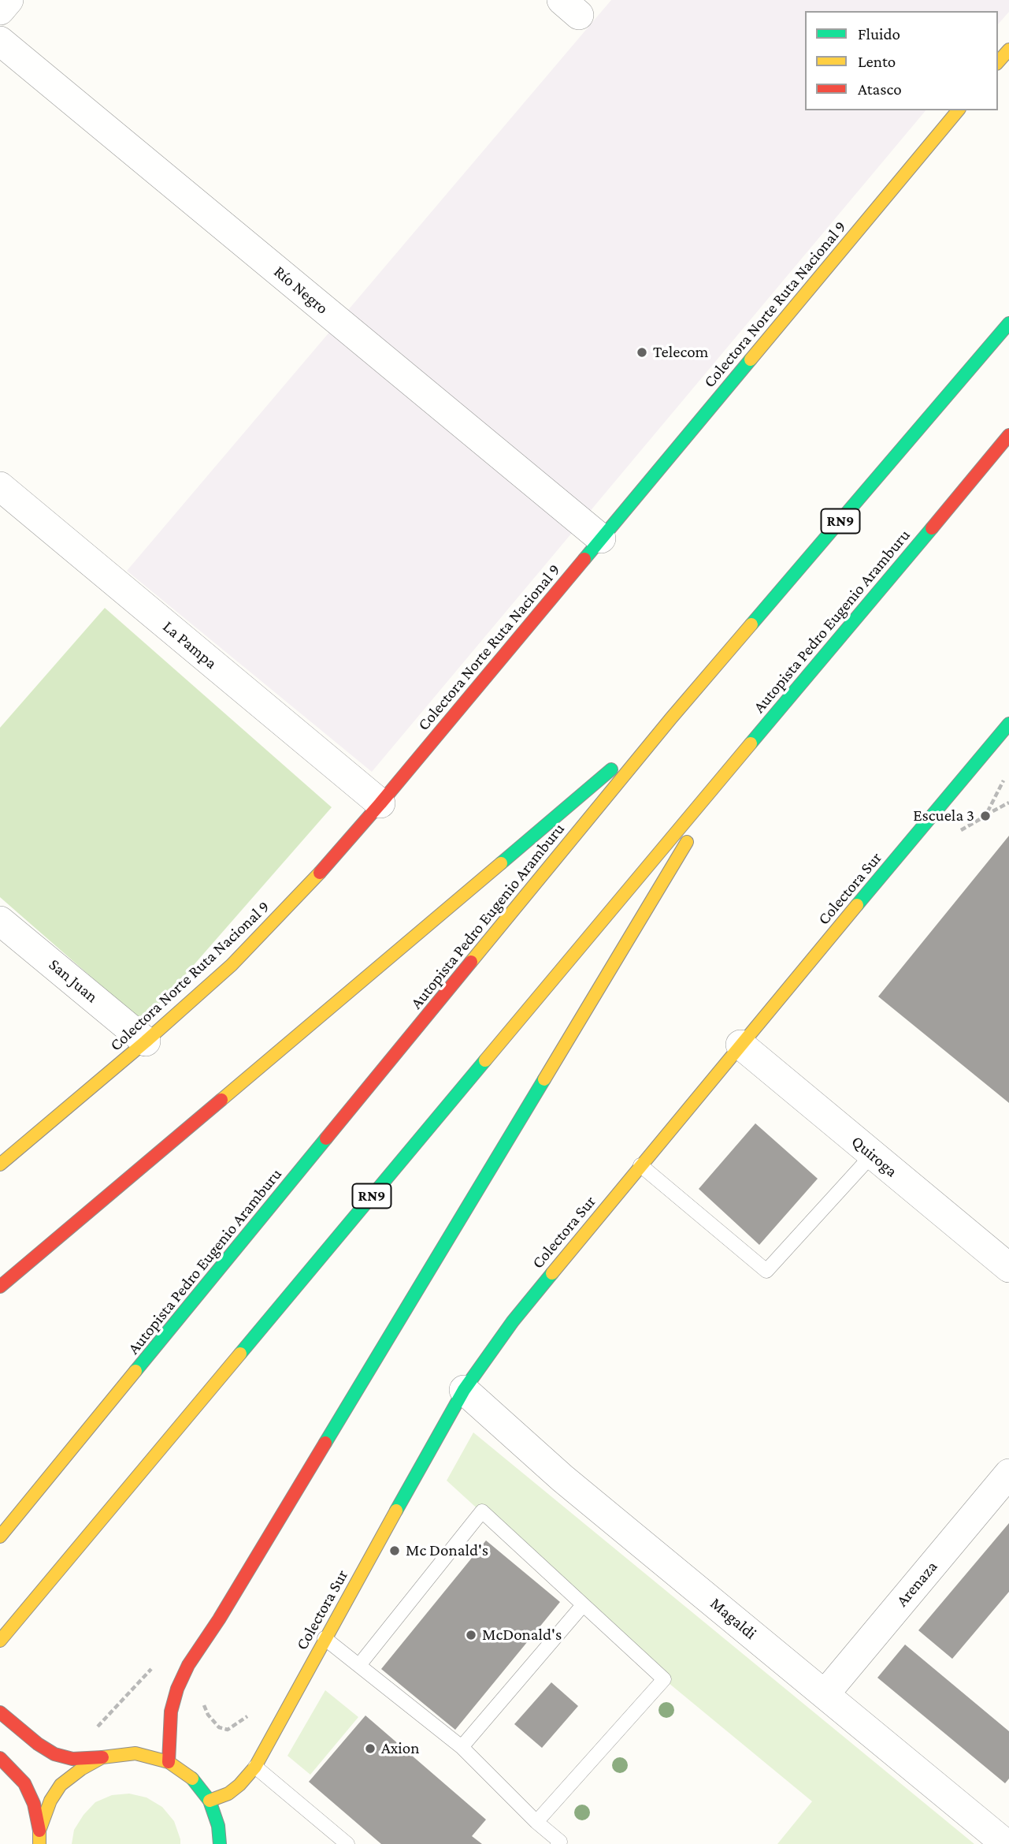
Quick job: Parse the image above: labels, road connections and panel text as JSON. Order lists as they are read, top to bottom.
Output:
{
  "streets": {
    "main road": [
      "Colectora Norte Ruta Nacional 9",
      "RN9",
      "Autopista Pedro Eugenio Aramburu",
      "Colectora Sur"
    ],
    "street": [
      "Río Negro",
      "La Pampa",
      "San Juan",
      "Quiroga",
      "Arenaza",
      "Magaldi"
    ]
  },
  "crossings": [
    ["Río Negro", "Colectora Norte Ruta Nacional 9"],
    ["Colectora Norte Ruta Nacional 9", "La Pampa"],
    ["Colectora Norte Ruta Nacional 9", "San Juan"],
    ["Colectora Sur", "Quiroga"],
    ["Colectora Sur", "Magaldi"],
    ["Arenaza", "Magaldi"]
  ],
  "places": [
    "Telecom",
    "Escuela 3",
    "Mc Donald's",
    "McDonald's",
    "Axion"
  ],
  "legend": ["Fluido", "Lento", "Atasco"]
}
